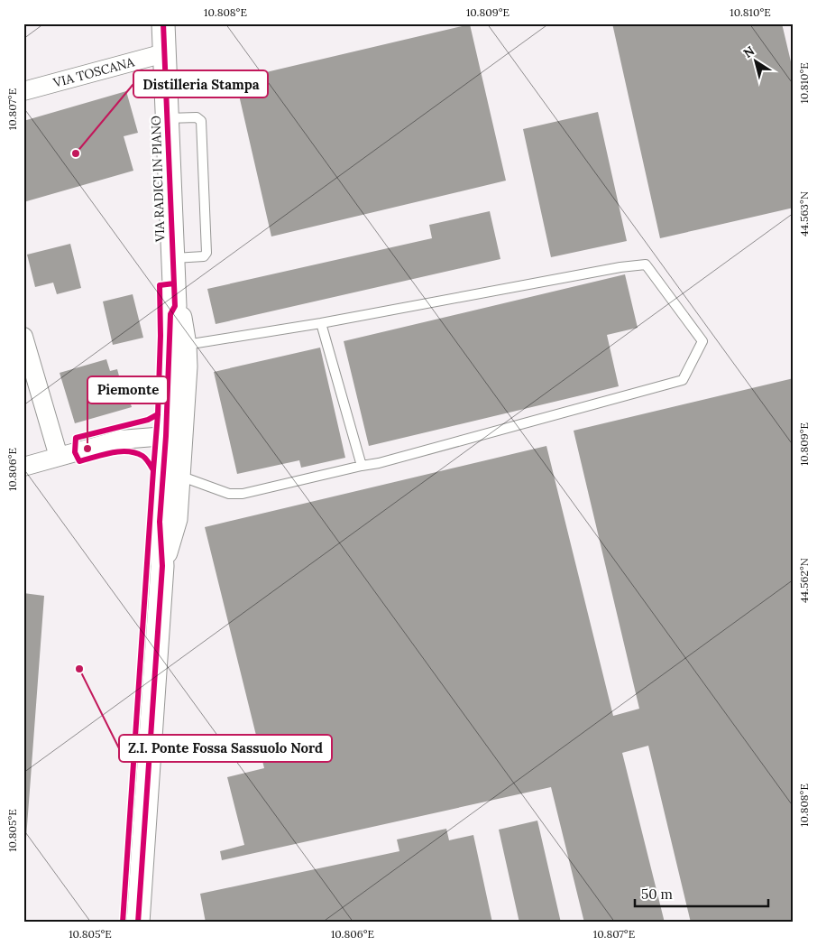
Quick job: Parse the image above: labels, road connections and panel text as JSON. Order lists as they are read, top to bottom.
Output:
{
  "streets": {
    "street": ["VIA TOSCANA", "VIA RADICI IN PIANO"]
  },
  "crossings": [
    ["VIA TOSCANA", "VIA RADICI IN PIANO"]
  ],
  "places": ["Distilleria Stampa", "Piemonte", "Z.I. Ponte Fossa Sassuolo Nord"],
  "scale_bar": "50 m",
  "north": "top left",
  "coordinates": [
    "10.808°E",
    "10.809°E",
    "10.810°E",
    "10.807°E",
    "44.563°N",
    "10.806°E",
    "44.562°N",
    "10.805°E"
  ]
}
